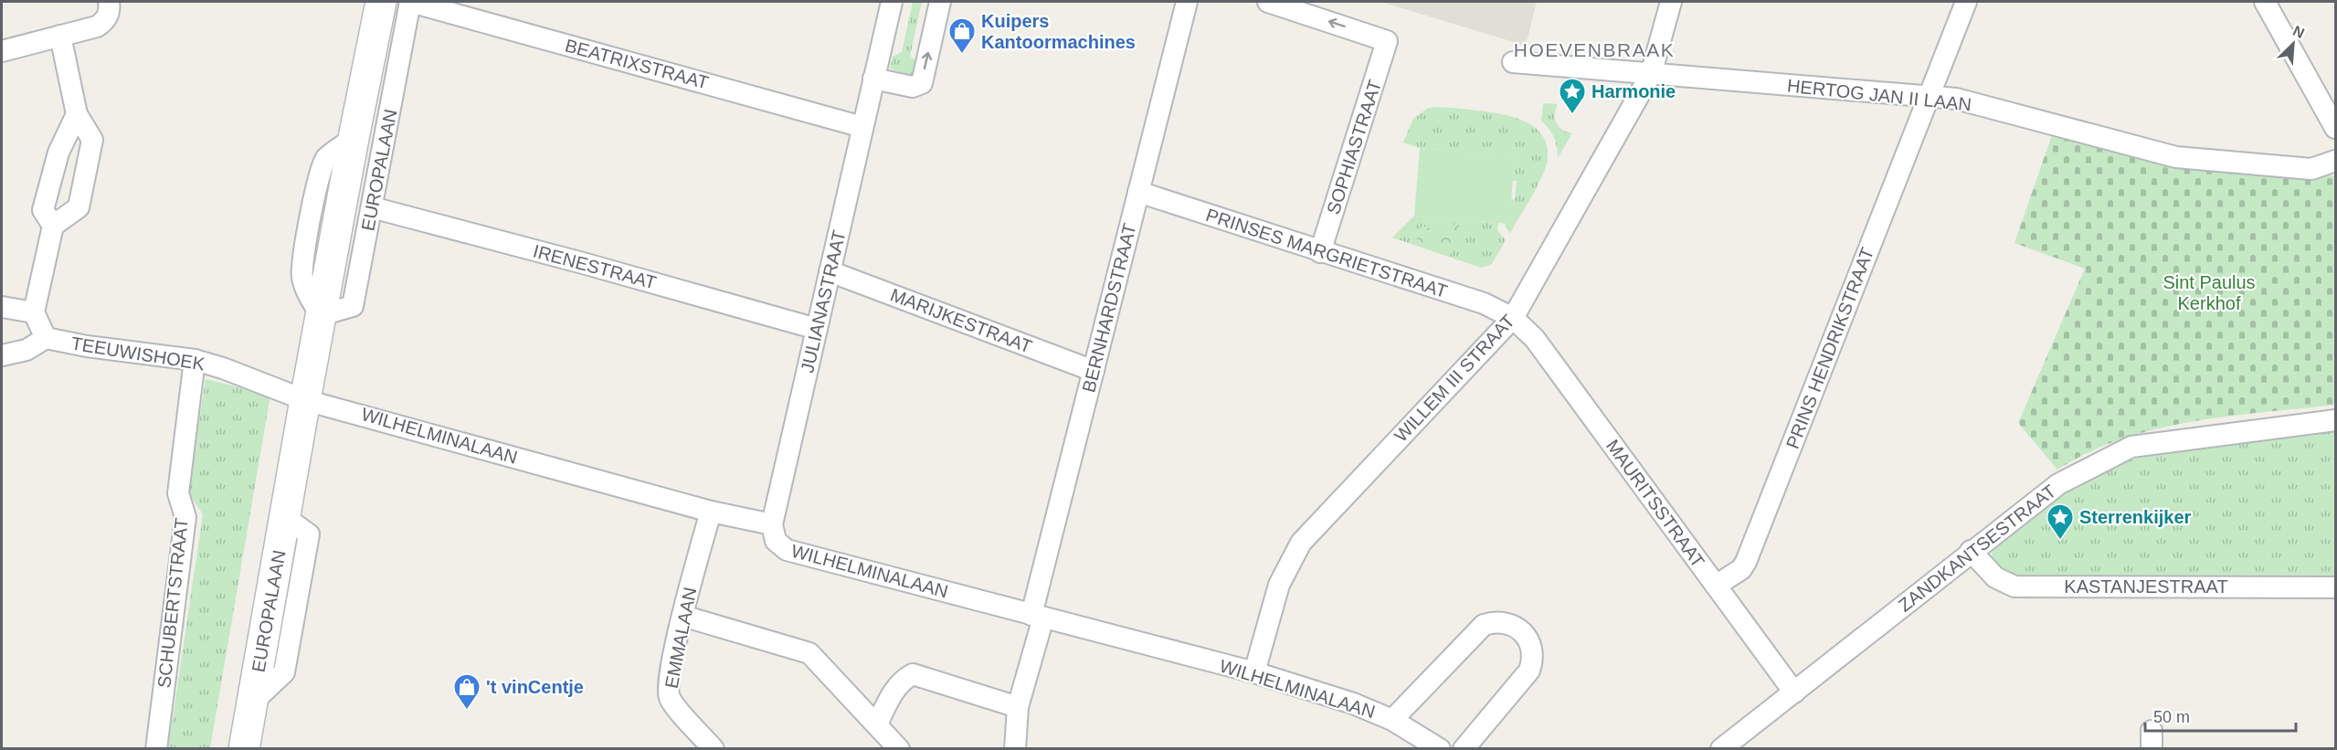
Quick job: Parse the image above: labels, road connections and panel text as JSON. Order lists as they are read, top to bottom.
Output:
{
  "streets": {
    "main road": ["EUROPALAAN"],
    "street": [
      "BEATRIXSTRAAT",
      "HERTOG JAN II LAAN",
      "SOPHIASTRAAT",
      "PRINSES MARGRIETSTRAAT",
      "IRENESTRAAT",
      "JULIANASTRAAT",
      "BERNHARDSTRAAT",
      "MARIJKESTRAAT",
      "PRINS HENDRIKSTRAAT",
      "TEEUWISHOEK",
      "WILLEM III STRAAT",
      "WILHELMINALAAN",
      "MAURITSSTRAAT",
      "ZANDKANTSESTRAAT",
      "KASTANJESTRAAT",
      "SCHUBERTSTRAAT",
      "EMMALAAN"
    ]
  },
  "crossings": [
    ["BEATRIXSTRAAT", "EUROPALAAN"],
    ["BEATRIXSTRAAT", "JULIANASTRAAT"],
    ["HERTOG JAN II LAAN", "PRINS HENDRIKSTRAAT"],
    ["HERTOG JAN II LAAN", "WILLEM III STRAAT"],
    ["SOPHIASTRAAT", "PRINSES MARGRIETSTRAAT"],
    ["EUROPALAAN", "IRENESTRAAT"],
    ["EUROPALAAN", "TEEUWISHOEK"],
    ["EUROPALAAN", "WILHELMINALAAN"],
    ["PRINSES MARGRIETSTRAAT", "BERNHARDSTRAAT"],
    ["PRINSES MARGRIETSTRAAT", "WILLEM III STRAAT"],
    ["PRINSES MARGRIETSTRAAT", "MAURITSSTRAAT"],
    ["IRENESTRAAT", "JULIANASTRAAT"],
    ["JULIANASTRAAT", "MARIJKESTRAAT"],
    ["JULIANASTRAAT", "WILHELMINALAAN"],
    ["BERNHARDSTRAAT", "MARIJKESTRAAT"],
    ["BERNHARDSTRAAT", "WILHELMINALAAN"],
    ["PRINS HENDRIKSTRAAT", "MAURITSSTRAAT"],
    ["TEEUWISHOEK", "WILHELMINALAAN"],
    ["TEEUWISHOEK", "SCHUBERTSTRAAT"],
    ["WILLEM III STRAAT", "WILHELMINALAAN"],
    ["WILLEM III STRAAT", "MAURITSSTRAAT"],
    ["WILHELMINALAAN", "EMMALAAN"],
    ["MAURITSSTRAAT", "ZANDKANTSESTRAAT"],
    ["ZANDKANTSESTRAAT", "KASTANJESTRAAT"]
  ],
  "districts": ["HOEVENBRAAK"],
  "parks": ["Sint Paulus Kerkhof"],
  "places": {
    "shop": ["Kuipers Kantoormachines", "'t vinCentje"],
    "place": ["Harmonie", "Sterrenkijker"]
  },
  "scale_bar": "50 m",
  "north": "top right"
}
